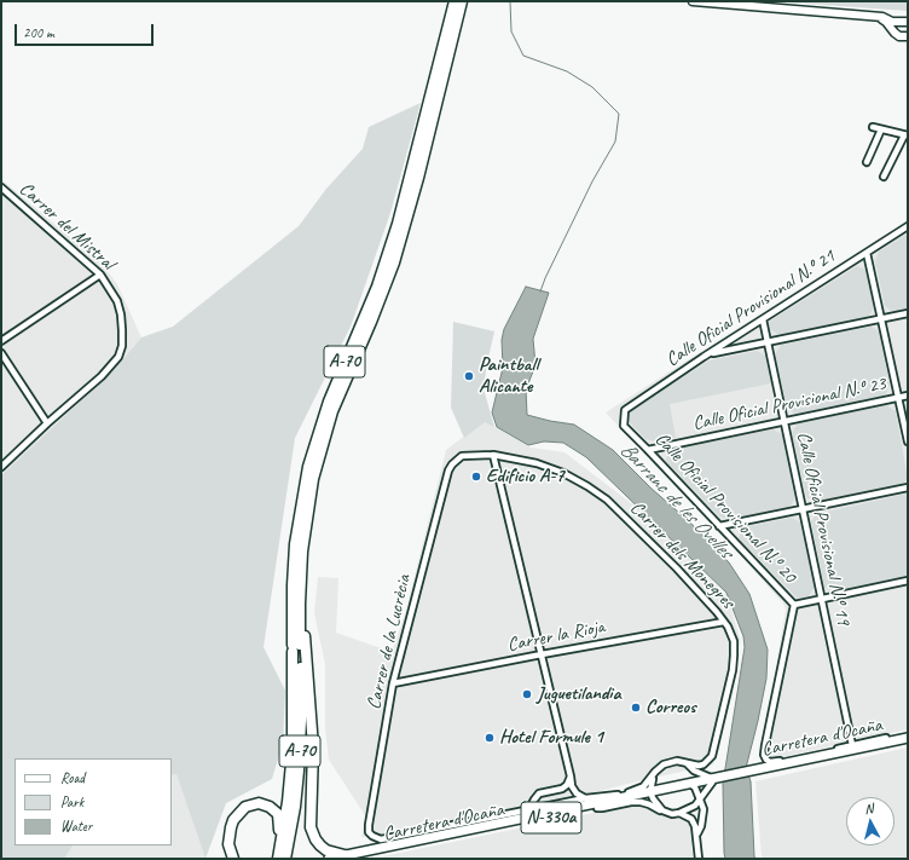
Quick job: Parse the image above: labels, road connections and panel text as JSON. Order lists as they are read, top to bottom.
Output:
{
  "streets": {
    "highway": ["A-70"],
    "main road": ["Carretera d'Ocaña", "N-330a"],
    "street": [
      "Carrer del Mistral",
      "Calle Oficial Provisional N.º 21",
      "Calle Oficial Provisional N.º 23",
      "Calle Oficial Provisional N.º 20",
      "Calle Oficial Provisional N.º 19",
      "Carrer dels Monegres",
      "Carrer la Rioja",
      "Carrer de la Lucrècia"
    ]
  },
  "crossings": [
    ["Calle Oficial Provisional N.º 21", "Calle Oficial Provisional N.º 20"],
    ["Calle Oficial Provisional N.º 21", "Calle Oficial Provisional N.º 19"],
    ["Calle Oficial Provisional N.º 23", "Calle Oficial Provisional N.º 20"],
    ["Calle Oficial Provisional N.º 23", "Calle Oficial Provisional N.º 19"],
    ["Calle Oficial Provisional N.º 20", "Carretera d'Ocaña"],
    ["Calle Oficial Provisional N.º 19", "Carretera d'Ocaña"],
    ["Carrer dels Monegres", "Carrer la Rioja"],
    ["Carrer dels Monegres", "Carrer de la Lucrècia"],
    ["Carrer dels Monegres", "Carretera d'Ocaña"],
    ["Carrer la Rioja", "Carrer de la Lucrècia"],
    ["Carrer de la Lucrècia", "Carretera d'Ocaña"]
  ],
  "water": ["Barranc de les Ovelles"],
  "places": [
    "Paintball Alicante",
    "Edificio A-7",
    "Juguetilandia",
    "Correos",
    "Hotel Formule 1"
  ],
  "legend": ["Road", "Park", "Water"],
  "scale_bar": "200 m",
  "north": "top"
}
